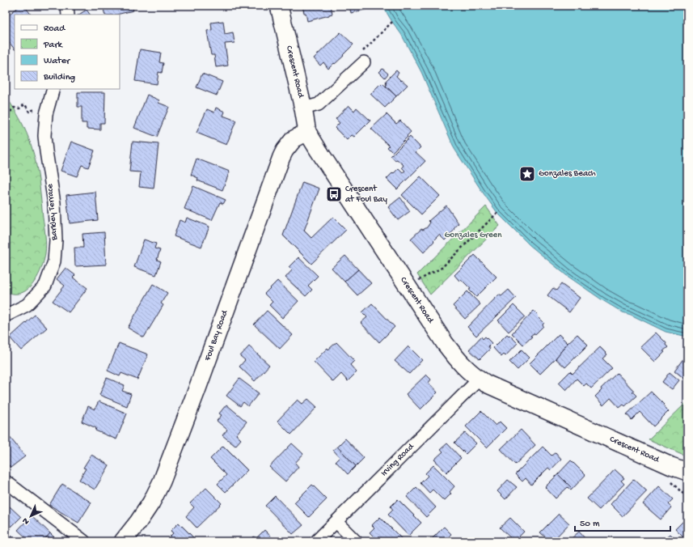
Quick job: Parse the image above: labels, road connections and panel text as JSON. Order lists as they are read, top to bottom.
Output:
{
  "streets": {
    "main road": ["Crescent Road", "Foul Bay Road"],
    "street": ["Barkley Terrace", "Irving Road"]
  },
  "crossings": [
    ["Crescent Road", "Foul Bay Road"],
    ["Crescent Road", "Irving Road"]
  ],
  "parks": ["Gonzales Green"],
  "places": {
    "place": ["Gonzales Beach"],
    "bus stop": ["Crescent at Foul Bay"]
  },
  "legend": [
    "Road",
    "Park",
    "Water",
    "Building"
  ],
  "scale_bar": "50 m",
  "north": "bottom left"
}
